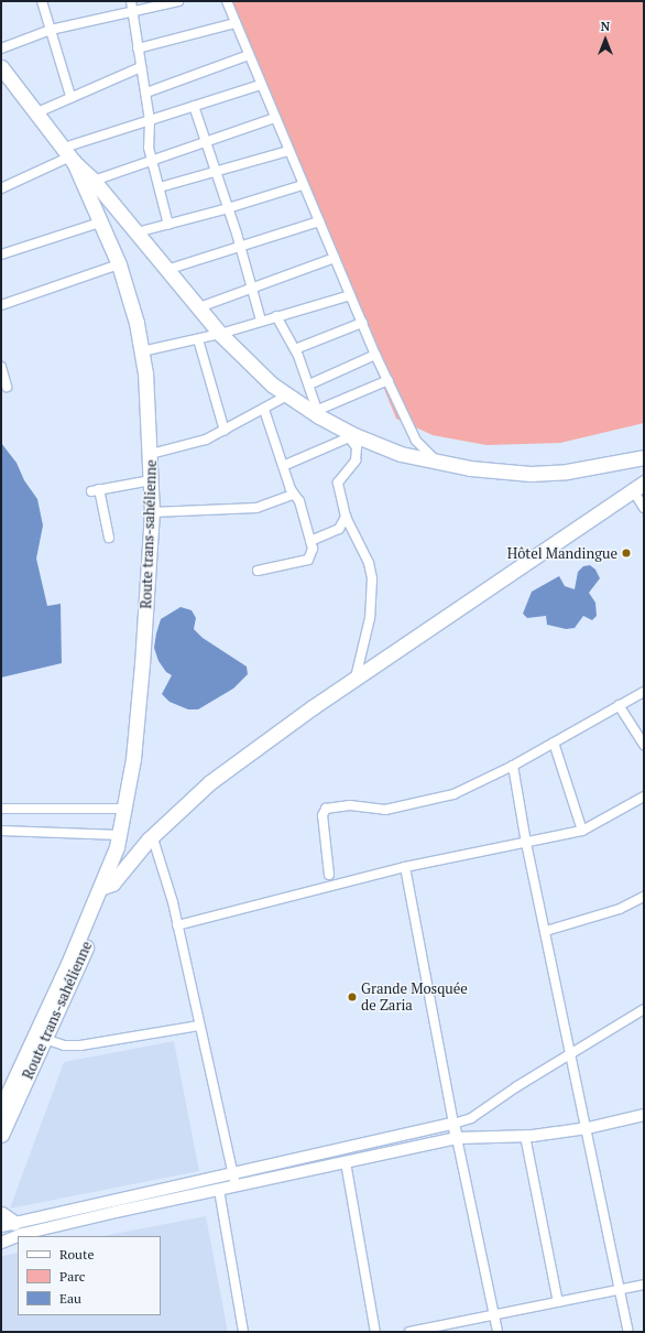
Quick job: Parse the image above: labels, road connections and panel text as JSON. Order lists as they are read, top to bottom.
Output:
{
  "streets": {
    "highway": ["Route trans-sahélienne"]
  },
  "places": ["Hôtel Mandingue", "Grande Mosquée de Zaria"],
  "legend": ["Route", "Parc", "Eau"],
  "north": "top"
}
